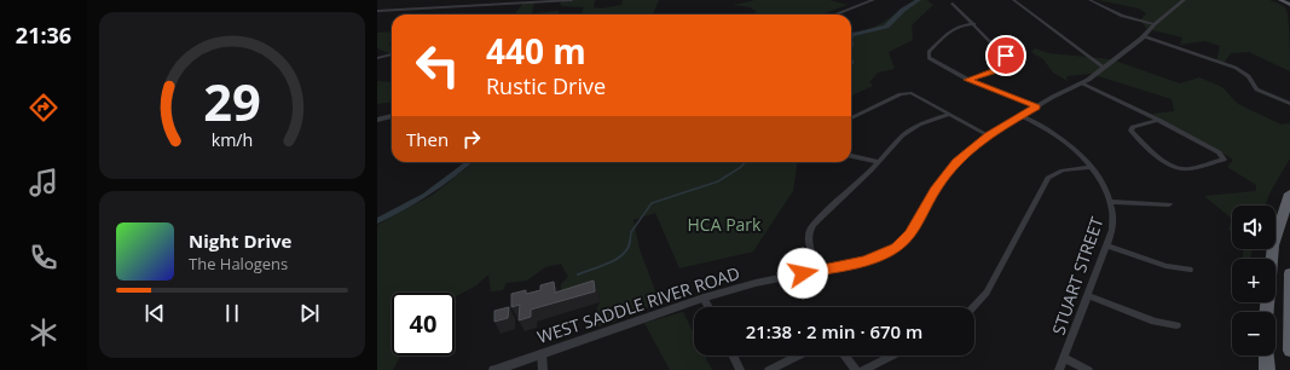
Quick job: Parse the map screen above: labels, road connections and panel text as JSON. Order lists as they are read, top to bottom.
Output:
{
  "streets": {
    "street": ["STUART STREET", "WEST SADDLE RIVER ROAD"]
  },
  "crossings": [
    ["STUART STREET", "WEST SADDLE RIVER ROAD"]
  ],
  "parks": ["HCA Park"],
  "page": {
    "tabs": "21:36",
    "turn": ["440 m", "Rustic Drive"],
    "then": "Then",
    "map_buttons": ["+", "−"],
    "song": ["Night Drive", "The Halogens"],
    "limit": "40",
    "trip": "21:38 · 2 min · 670 m",
    "gauge": ["29", "km/h"]
  }
}
